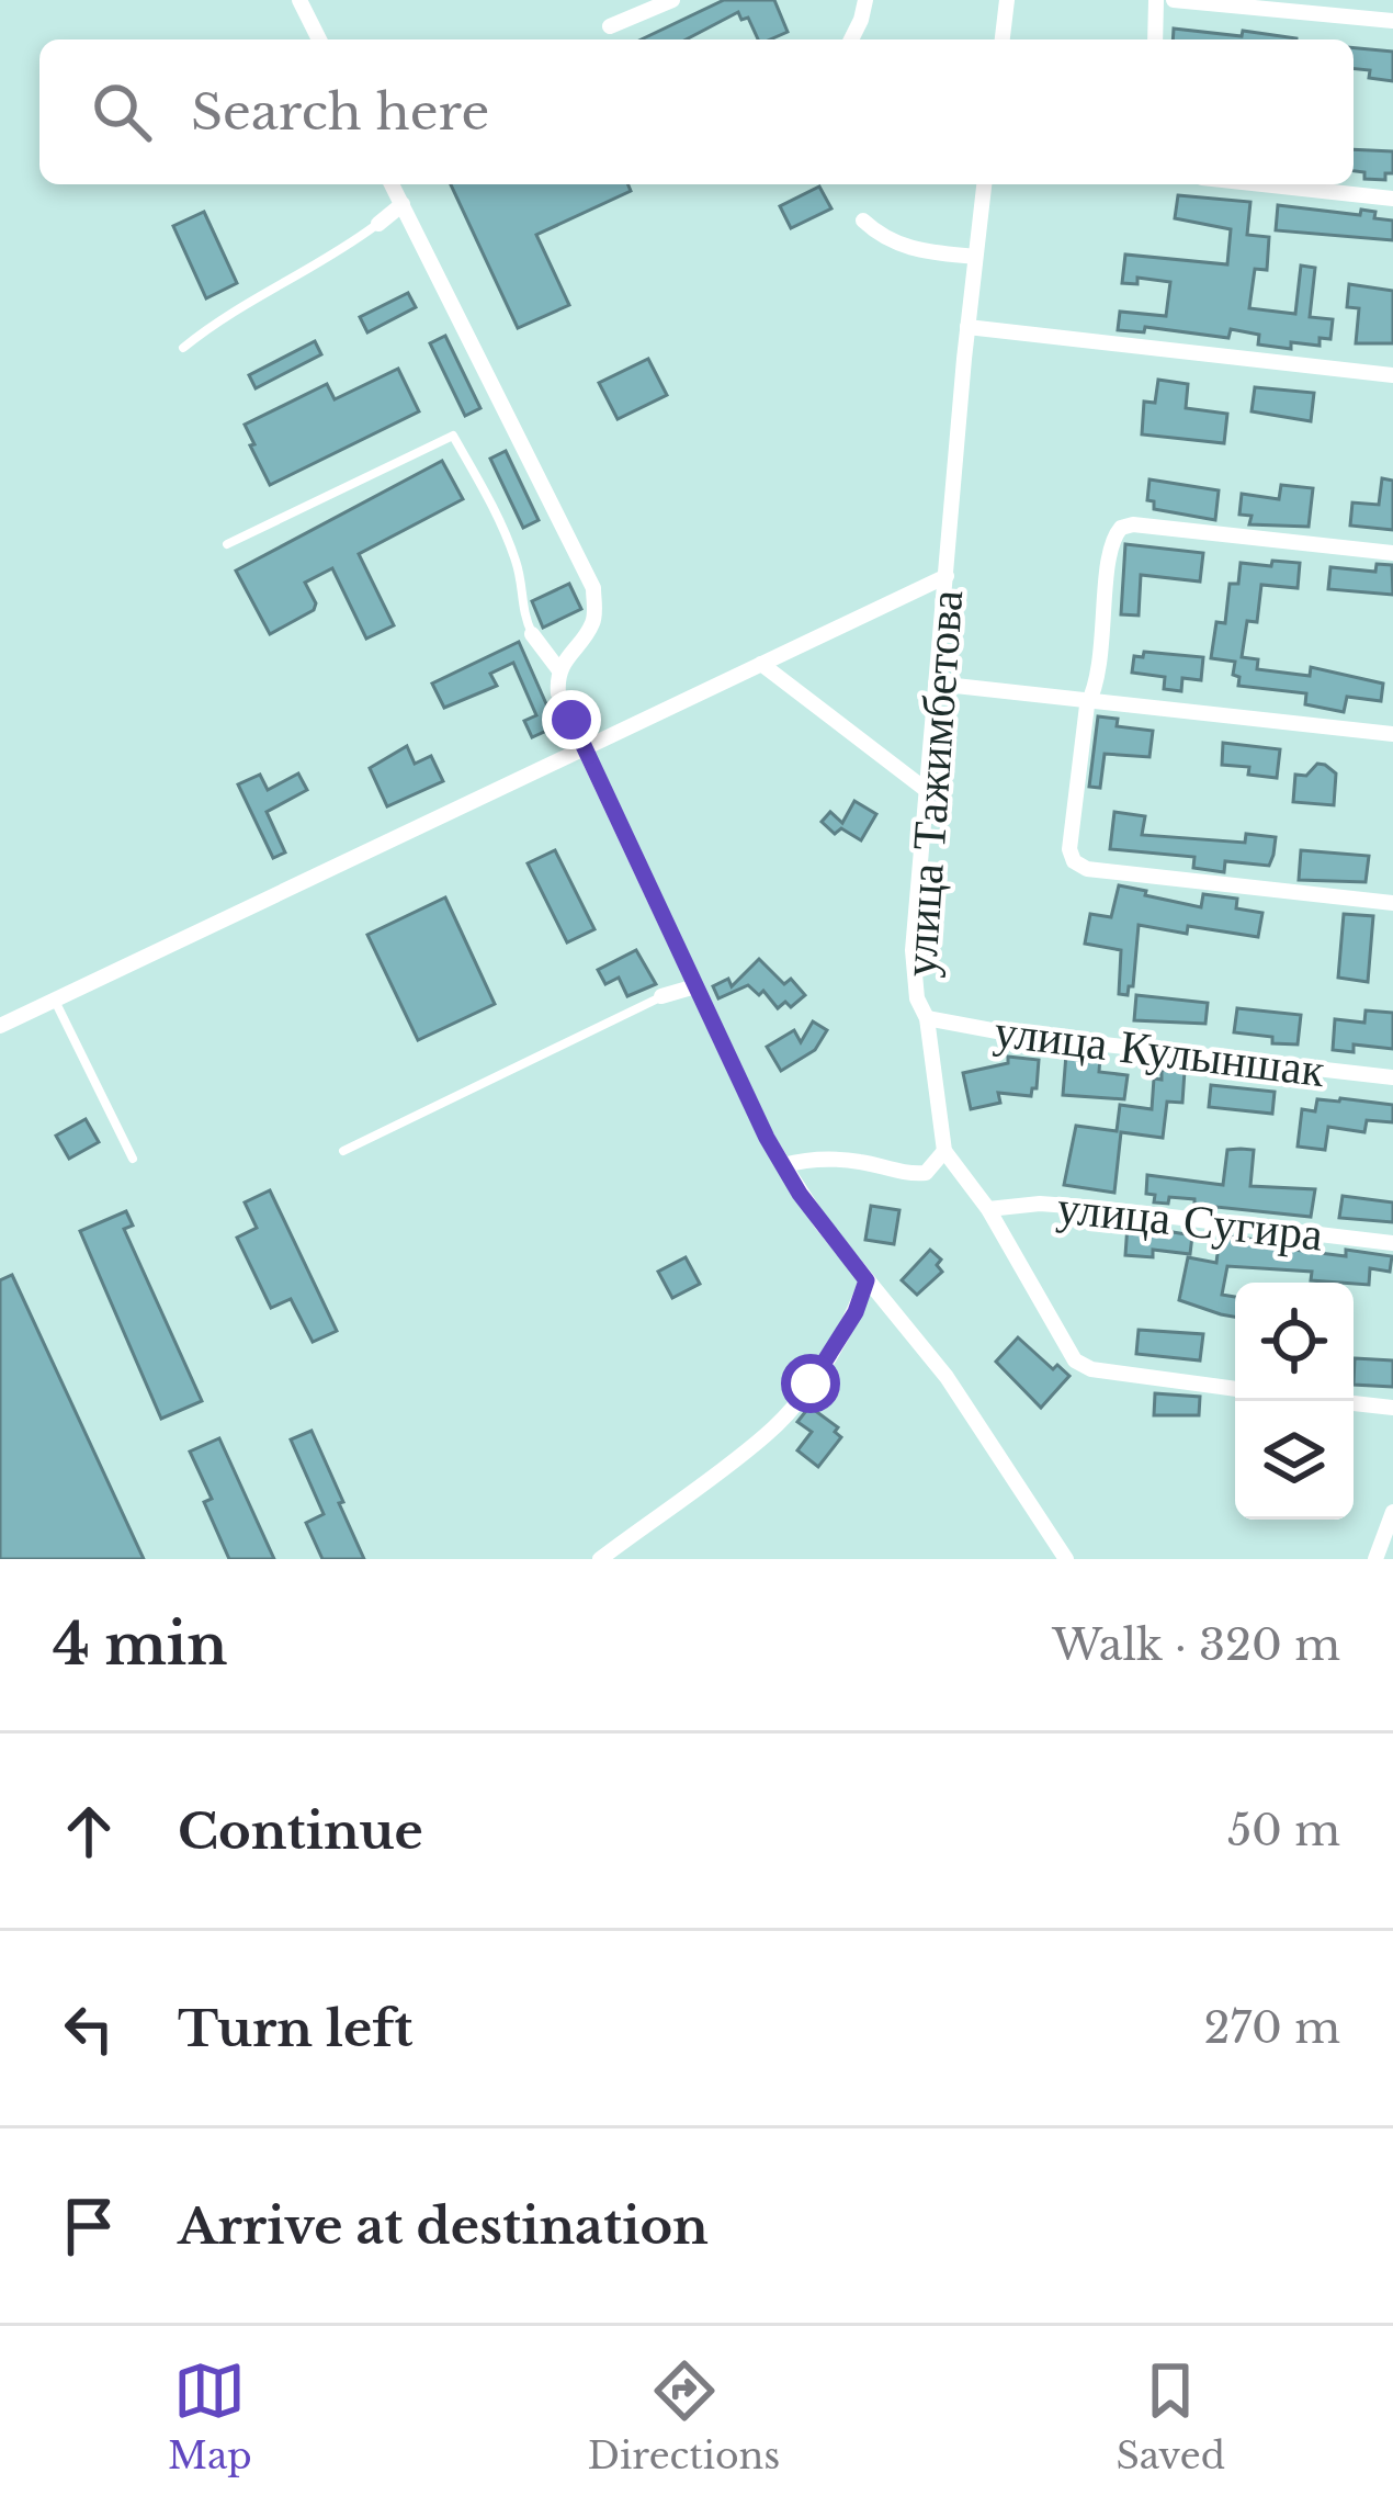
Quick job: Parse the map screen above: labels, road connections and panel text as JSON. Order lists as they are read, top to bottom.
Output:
{
  "streets": {
    "street": ["улица Тажимбетова", "улица Кулыншак", "улица Сугира"]
  },
  "crossings": [
    ["улица Тажимбетова", "улица Кулыншак"],
    ["улица Тажимбетова", "улица Сугира"]
  ],
  "page": {
    "search": "Search here",
    "heading": ["4 min", "Walk · 320 m"],
    "list": [
      ["Continue", "50 m"],
      ["Turn left", "270 m"],
      "Arrive at destination"
    ],
    "nav": ["Map", "Directions", "Saved"]
  }
}
